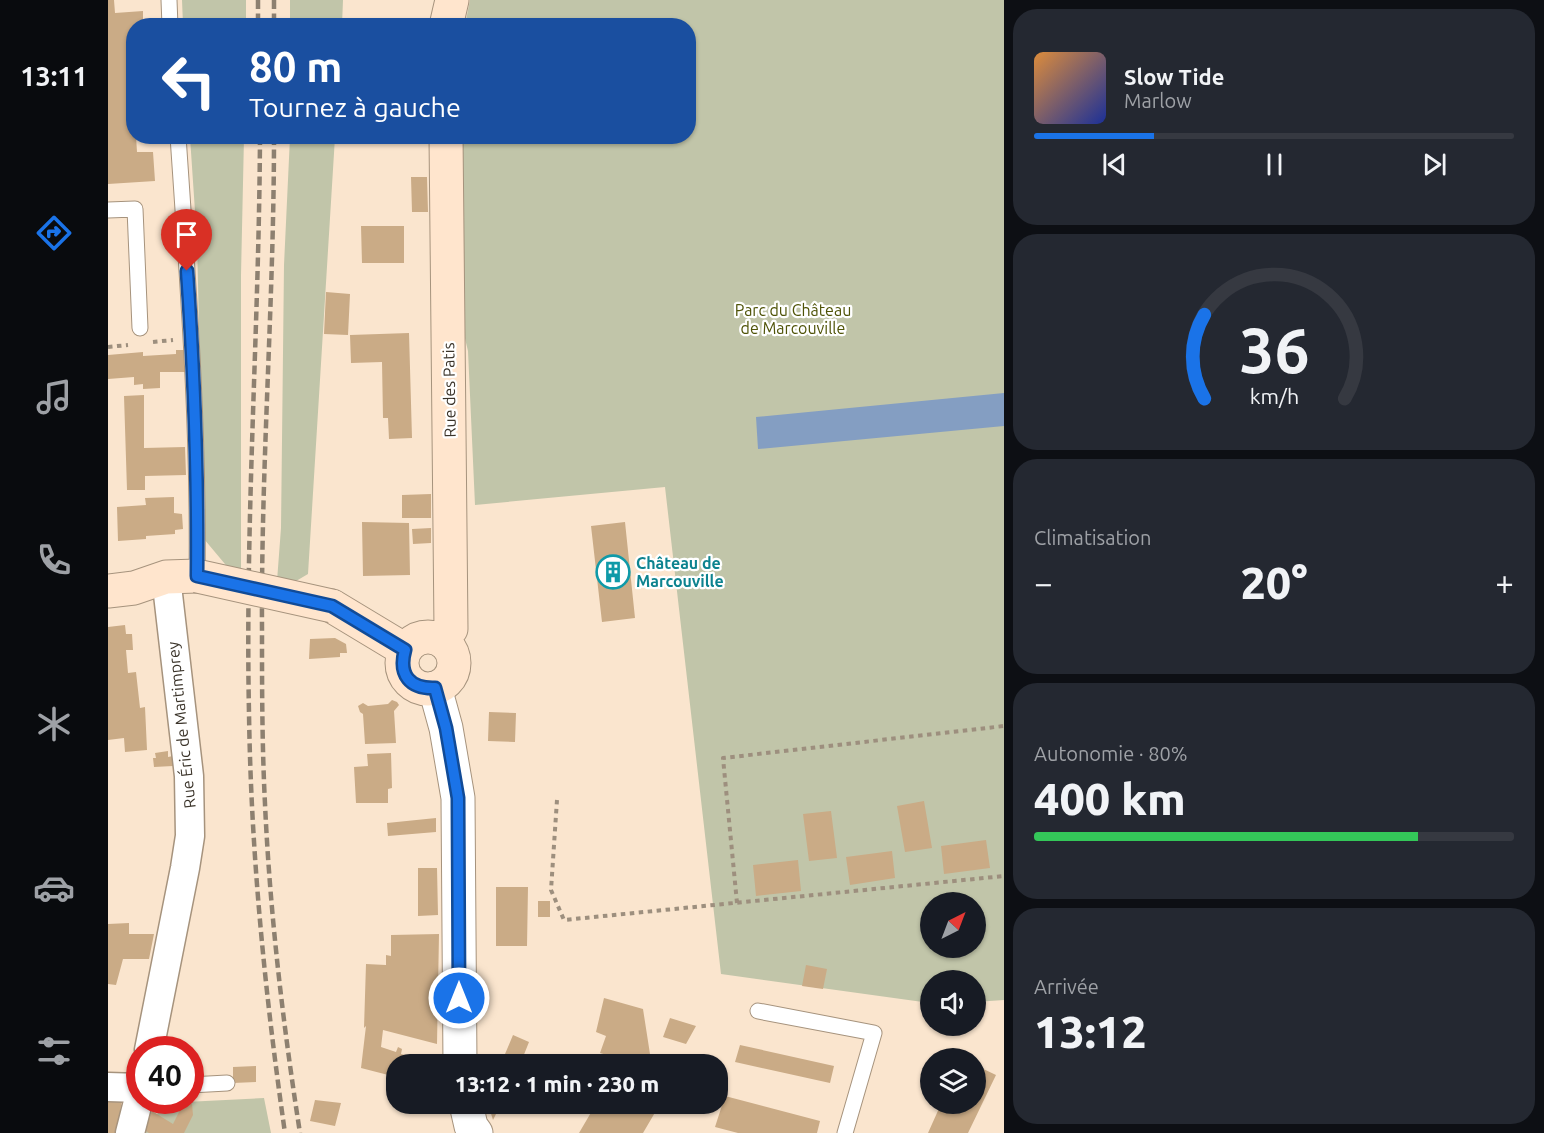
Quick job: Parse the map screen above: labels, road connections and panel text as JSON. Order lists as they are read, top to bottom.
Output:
{
  "streets": {
    "main road": ["Rue des Patis"],
    "street": ["Rue Éric de Martimprey"]
  },
  "parks": ["Parc du Château de Marcouville"],
  "places": {
    "building": ["Château de Marcouville"]
  },
  "north": "top right",
  "page": {
    "tabs": "13:11",
    "turn": ["80 m", "Tournez à gauche"],
    "song": ["Slow Tide", "Marlow"],
    "tile": [
      "Climatisation",
      ["Autonomie · 80%", "400 km"],
      ["Arrivée", "13:12"]
    ],
    "heat": ["−", "20°", "+"],
    "limit": "40",
    "trip": "13:12 · 1 min · 230 m",
    "gauge": ["36", "km/h"]
  }
}
